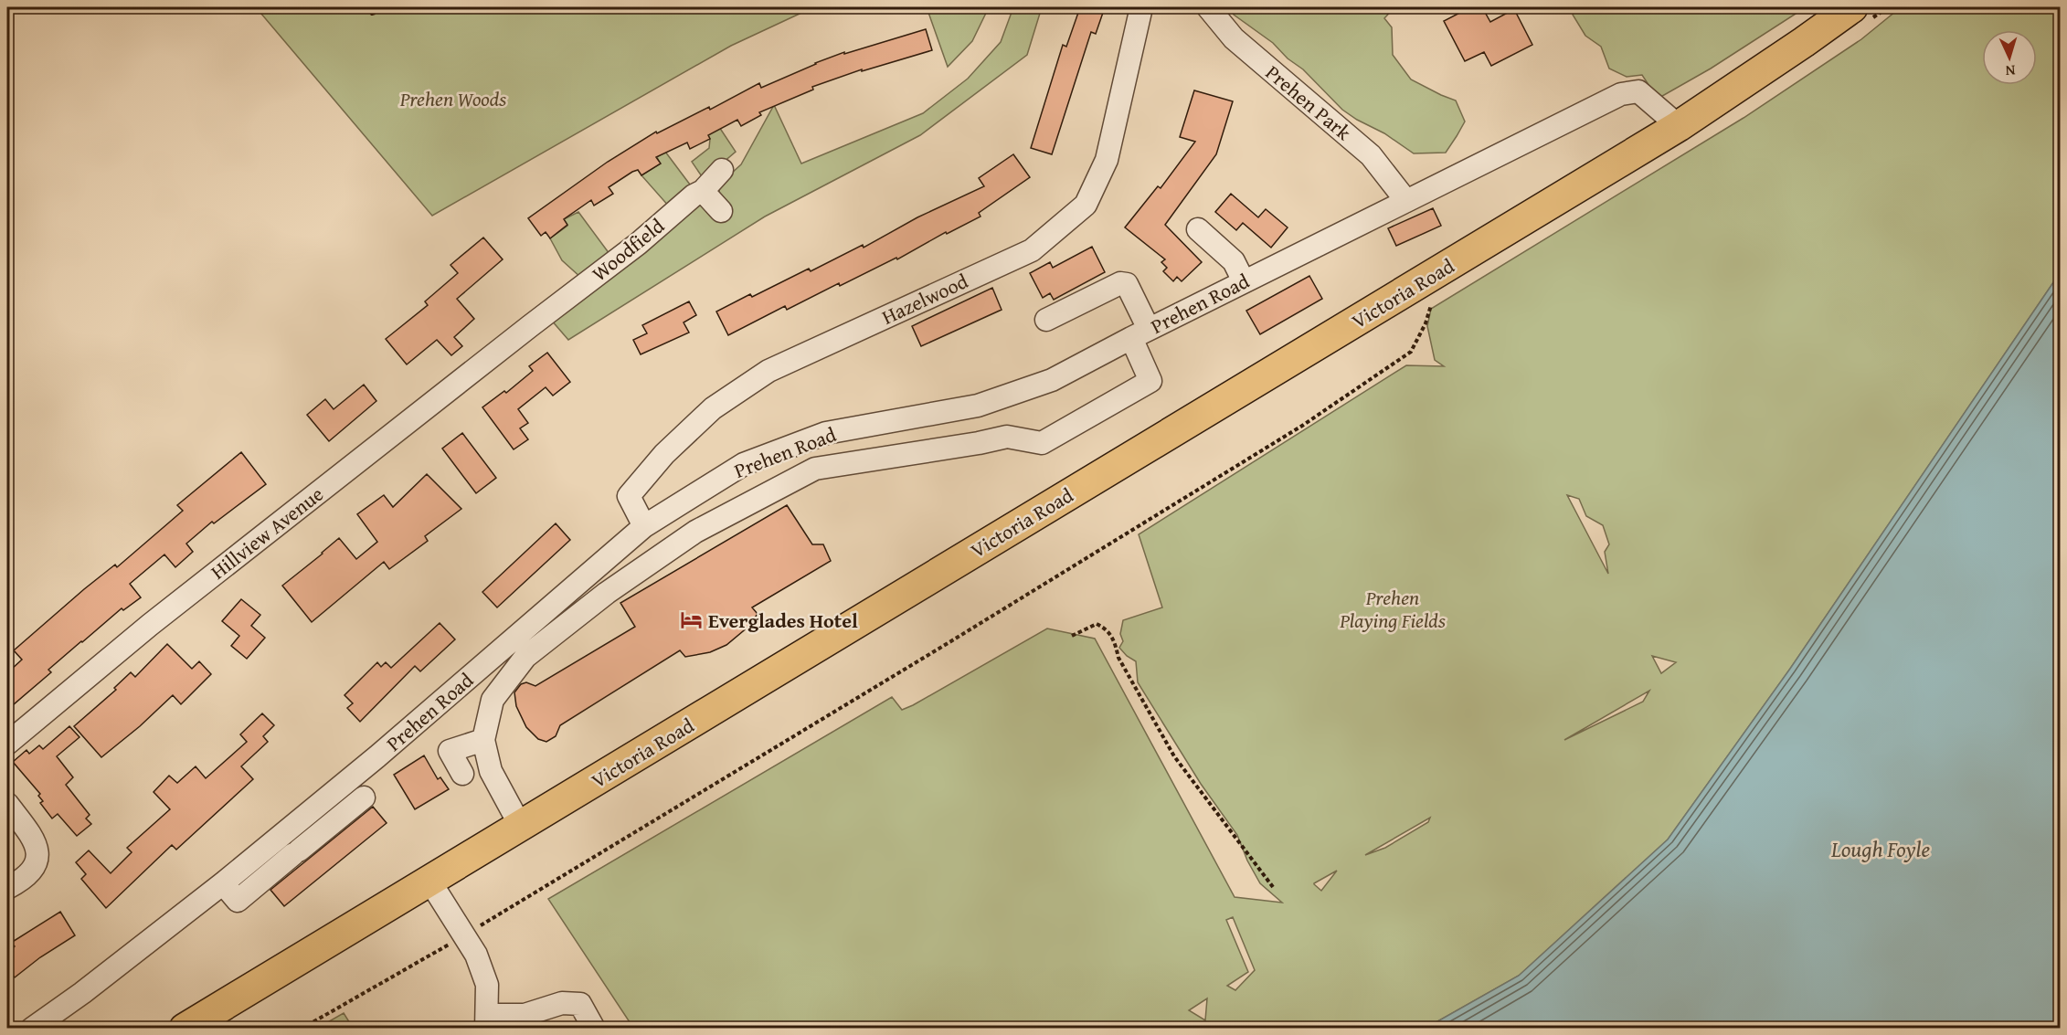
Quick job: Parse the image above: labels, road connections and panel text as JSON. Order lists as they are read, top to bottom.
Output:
{
  "streets": {
    "highway": ["Victoria Road"],
    "street": [
      "Prehen Park",
      "Woodfield",
      "Hazelwood",
      "Prehen Road",
      "Hillview Avenue"
    ]
  },
  "crossings": [
    ["Prehen Park", "Prehen Road"],
    ["Woodfield", "Hillview Avenue"],
    ["Victoria Road", "Prehen Road"],
    ["Hazelwood", "Prehen Road"]
  ],
  "water": ["Lough Foyle"],
  "parks": ["Prehen Woods", "Prehen Playing Fields"],
  "places": {
    "hotel": ["Everglades Hotel"]
  },
  "north": "bottom"
}
